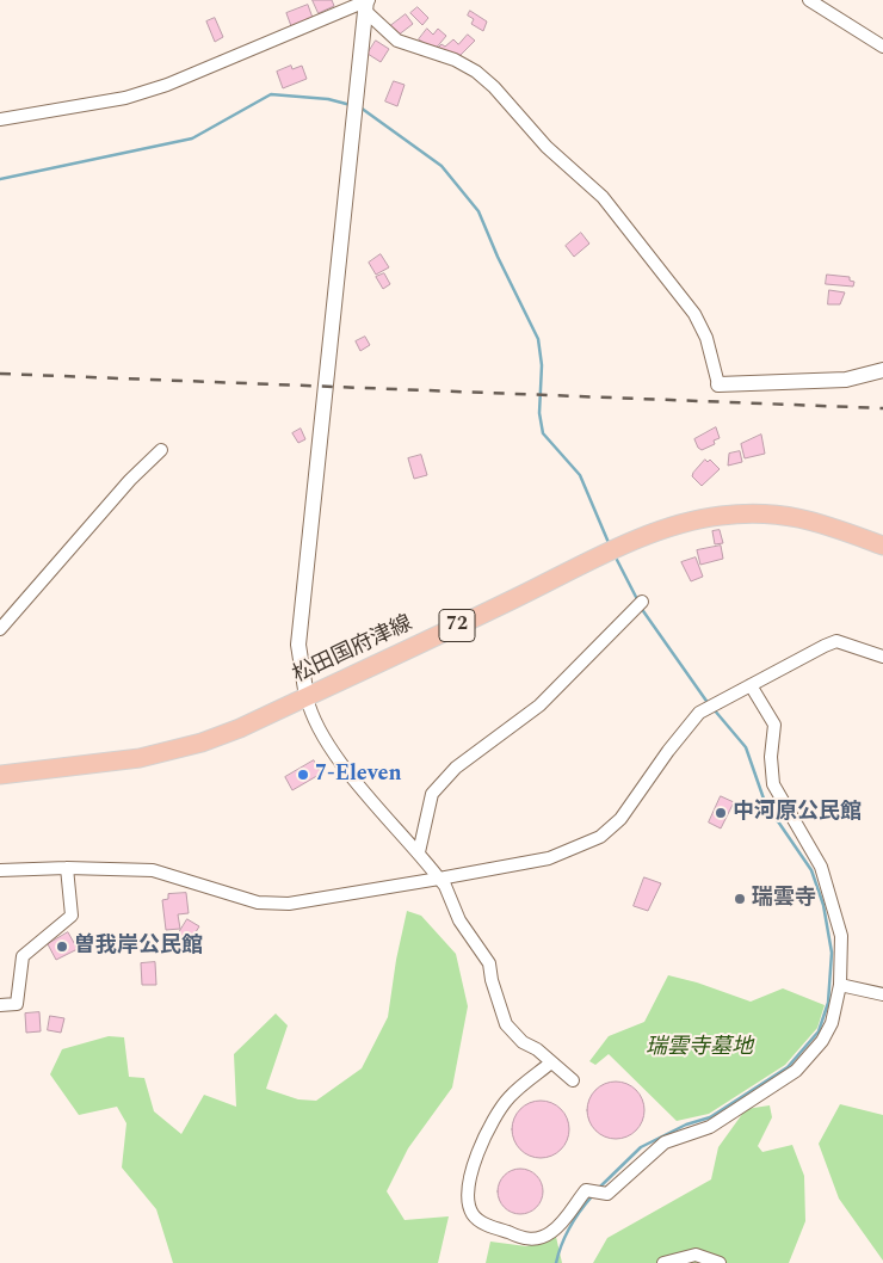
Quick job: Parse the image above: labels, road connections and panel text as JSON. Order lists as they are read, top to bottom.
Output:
{
  "streets": {
    "main road": ["72", "松田国府津線"]
  },
  "parks": ["瑞雲寺墓地"],
  "places": [
    "7-Eleven",
    "中河原公民館",
    "瑞雲寺",
    "曽我岸公民館"
  ]
}
